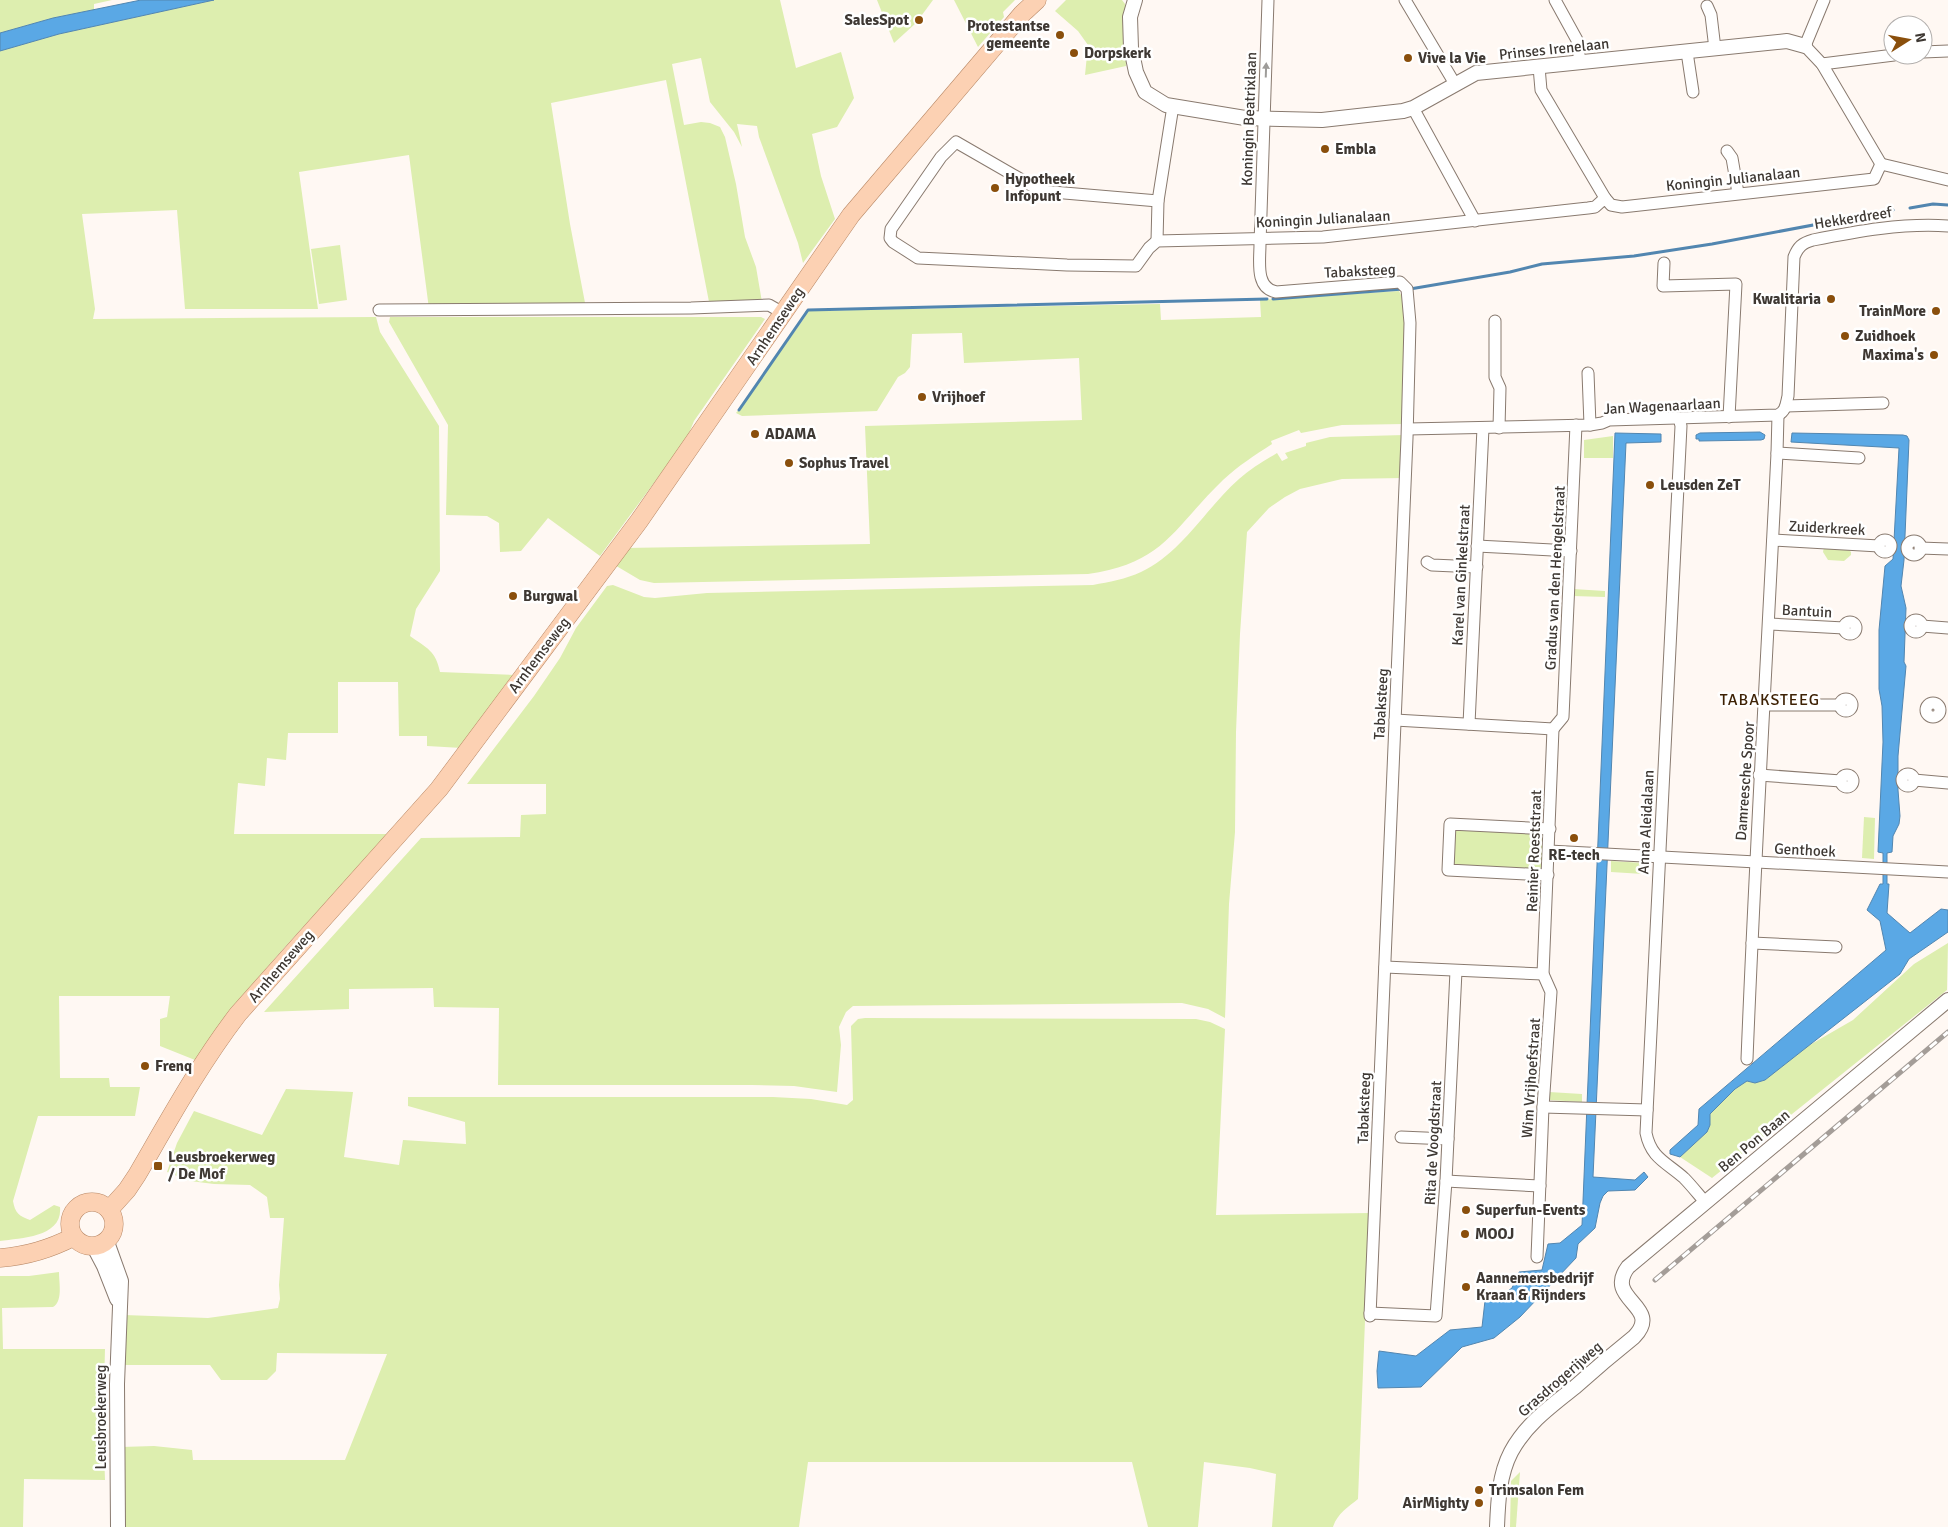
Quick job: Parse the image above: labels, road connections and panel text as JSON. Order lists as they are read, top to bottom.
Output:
{
  "streets": {
    "main road": ["Arnhemseweg"],
    "street": [
      "Prinses Irenelaan",
      "Koningin Beatrixlaan",
      "Koningin Julianalaan",
      "Hekkerdreef",
      "Tabaksteeg",
      "Jan Wagenaarlaan",
      "Zuiderkreek",
      "Karel van Ginkelstraat",
      "Gradus van den Hengelstraat",
      "Bantuin",
      "Damreesche Spoor",
      "Anna Aleidalaan",
      "Genthoek",
      "Reinier Roeststraat",
      "Wim Vrijhoefstraat",
      "Ben Pon Baan",
      "Rita de Voogdstraat",
      "Grasdrogerijweg",
      "Leusbroekerweg"
    ]
  },
  "crossings": [
    ["Prinses Irenelaan", "Koningin Beatrixlaan"],
    ["Koningin Beatrixlaan", "Koningin Julianalaan"],
    ["Koningin Beatrixlaan", "Tabaksteeg"],
    ["Koningin Julianalaan", "Tabaksteeg"],
    ["Tabaksteeg", "Jan Wagenaarlaan"],
    ["Tabaksteeg", "Rita de Voogdstraat"],
    ["Arnhemseweg", "Leusbroekerweg"],
    ["Jan Wagenaarlaan", "Karel van Ginkelstraat"],
    ["Jan Wagenaarlaan", "Gradus van den Hengelstraat"],
    ["Jan Wagenaarlaan", "Damreesche Spoor"],
    ["Jan Wagenaarlaan", "Anna Aleidalaan"],
    ["Zuiderkreek", "Damreesche Spoor"],
    ["Gradus van den Hengelstraat", "Reinier Roeststraat"],
    ["Bantuin", "Damreesche Spoor"],
    ["Damreesche Spoor", "Genthoek"],
    ["Anna Aleidalaan", "Genthoek"],
    ["Anna Aleidalaan", "Ben Pon Baan"],
    ["Genthoek", "Reinier Roeststraat"],
    ["Reinier Roeststraat", "Wim Vrijhoefstraat"],
    ["Ben Pon Baan", "Grasdrogerijweg"]
  ],
  "one_way": ["Koningin Beatrixlaan"],
  "districts": ["TABAKSTEEG"],
  "places": {
    "other": [
      "SalesSpot",
      "Protestantse gemeente",
      "Dorpskerk",
      "Vive la Vie",
      "Embla",
      "Hypotheek Infopunt",
      "Kwalitaria",
      "TrainMore",
      "Zuidhoek",
      "Maxima's",
      "Vrijhoef",
      "ADAMA",
      "Sophus Travel",
      "Leusden ZeT",
      "Burgwal",
      "RE-tech",
      "Frenq",
      "Superfun-Events",
      "MOOJ",
      "Aannemersbedrijf Kraan & Rijnders",
      "Trimsalon Fem",
      "AirMighty"
    ],
    "transit": ["Leusbroekerweg / De Mof"]
  },
  "north": "right"
}
